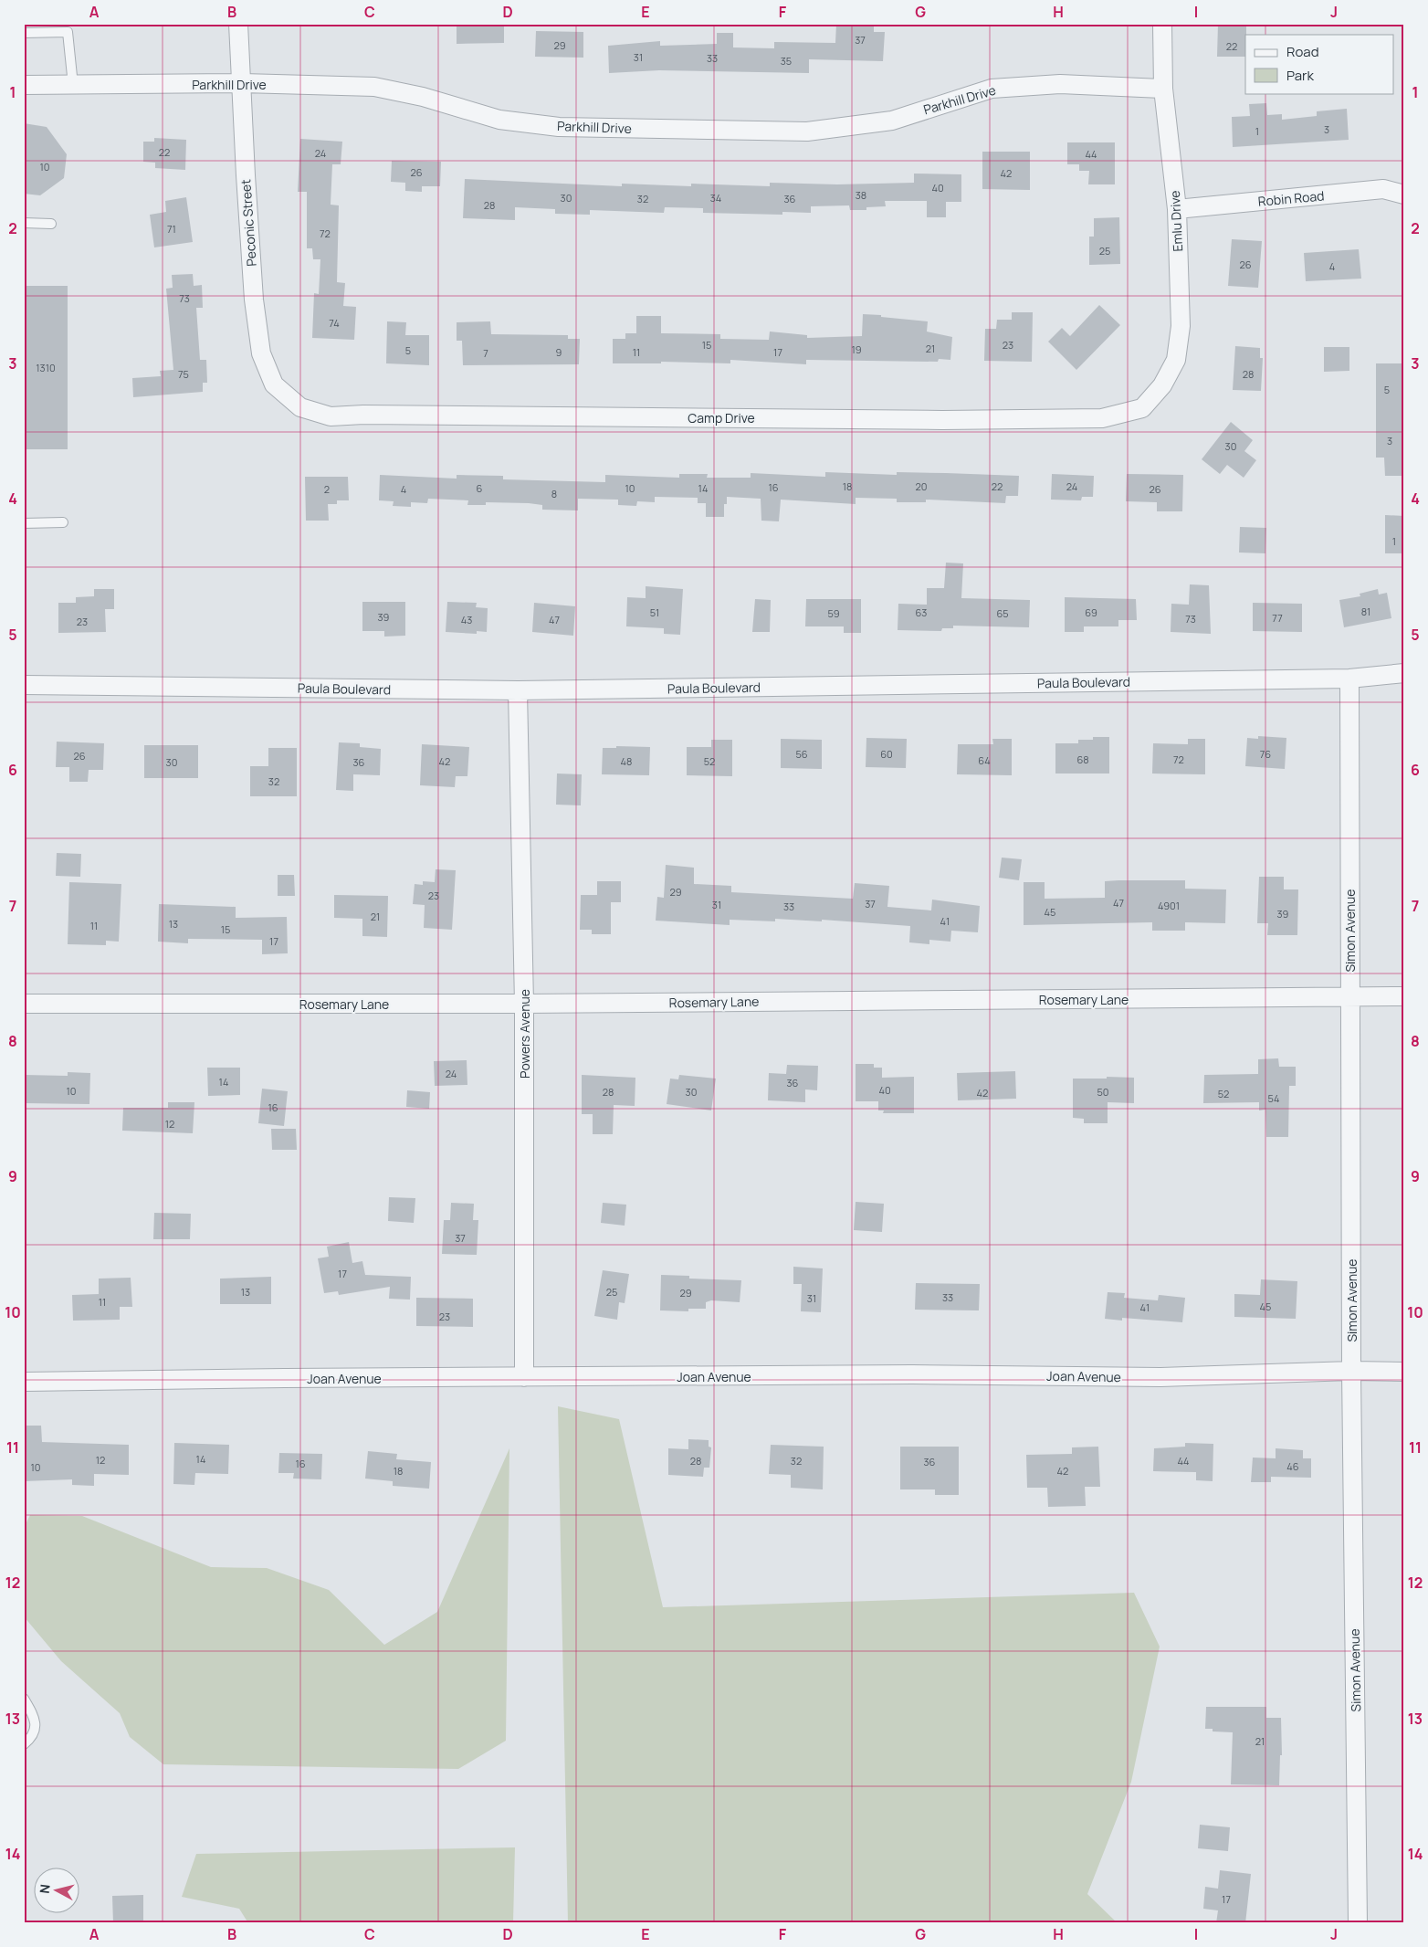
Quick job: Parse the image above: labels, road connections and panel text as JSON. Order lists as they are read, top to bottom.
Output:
{
  "streets": {
    "street": [
      "Parkhill Drive",
      "Robin Road",
      "Emlu Drive",
      "Peconic Street",
      "Camp Drive",
      "Paula Boulevard",
      "Simon Avenue",
      "Rosemary Lane",
      "Powers Avenue",
      "Joan Avenue"
    ]
  },
  "crossings": [
    ["Parkhill Drive", "Emlu Drive"],
    ["Parkhill Drive", "Peconic Street"],
    ["Robin Road", "Emlu Drive"],
    ["Emlu Drive", "Camp Drive"],
    ["Peconic Street", "Camp Drive"],
    ["Paula Boulevard", "Simon Avenue"],
    ["Paula Boulevard", "Powers Avenue"],
    ["Simon Avenue", "Rosemary Lane"],
    ["Simon Avenue", "Joan Avenue"],
    ["Rosemary Lane", "Powers Avenue"],
    ["Powers Avenue", "Joan Avenue"]
  ],
  "house_numbers": [
    "37",
    "29",
    "22",
    "31",
    "33",
    "35",
    "3",
    "1",
    "22",
    "24",
    "44",
    "10",
    "26",
    "42",
    "40",
    "38",
    "30",
    "34",
    "32",
    "36",
    "28",
    "71",
    "72",
    "25",
    "26",
    "4",
    "73",
    "74",
    "15",
    "23",
    "21",
    "19",
    "5",
    "9",
    "11",
    "17",
    "7",
    "1310",
    "75",
    "28",
    "5",
    "3",
    "30",
    "18",
    "20",
    "22",
    "24",
    "16",
    "6",
    "10",
    "14",
    "2",
    "4",
    "26",
    "8",
    "1",
    "81",
    "51",
    "63",
    "69",
    "59",
    "65",
    "39",
    "77",
    "73",
    "43",
    "47",
    "23",
    "56",
    "60",
    "76",
    "26",
    "68",
    "72",
    "64",
    "42",
    "48",
    "52",
    "30",
    "36",
    "32",
    "29",
    "23",
    "47",
    "37",
    "31",
    "4901",
    "33",
    "45",
    "39",
    "21",
    "41",
    "13",
    "11",
    "15",
    "17",
    "24",
    "14",
    "36",
    "40",
    "10",
    "28",
    "30",
    "50",
    "42",
    "52",
    "54",
    "16",
    "12",
    "37",
    "17",
    "13",
    "25",
    "29",
    "33",
    "31",
    "11",
    "45",
    "41",
    "23",
    "14",
    "12",
    "28",
    "32",
    "44",
    "36",
    "16",
    "46",
    "10",
    "18",
    "42",
    "21",
    "17"
  ],
  "legend": ["Road", "Park"],
  "north": "left",
  "grid": {
    "columns": [
      "A",
      "B",
      "C",
      "D",
      "E",
      "F",
      "G",
      "H",
      "I",
      "J"
    ],
    "rows": [
      "1",
      "2",
      "3",
      "4",
      "5",
      "6",
      "7",
      "8",
      "9",
      "10",
      "11",
      "12",
      "13",
      "14"
    ]
  }
}
